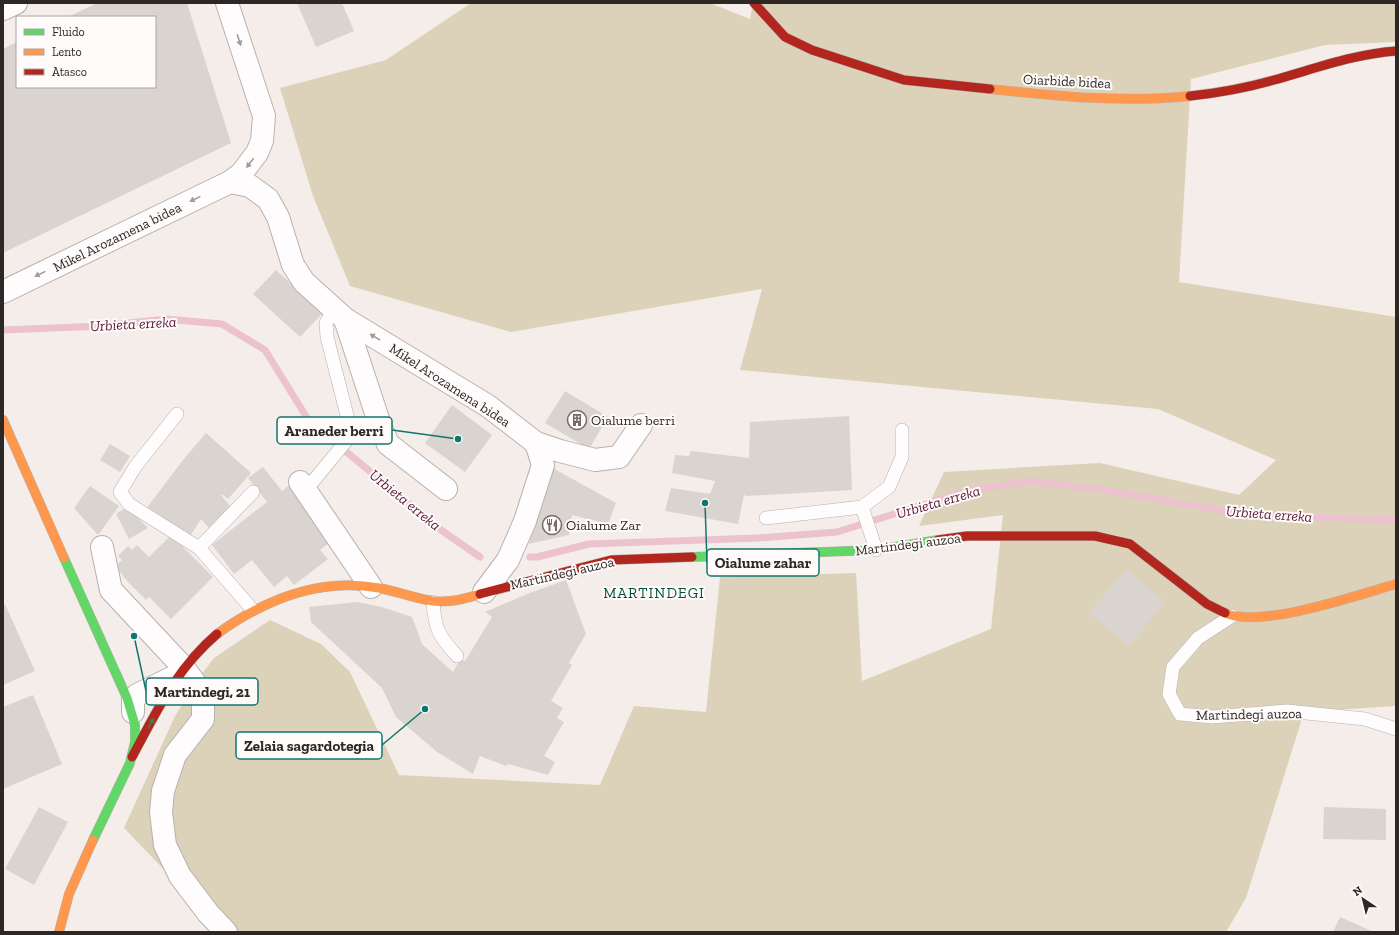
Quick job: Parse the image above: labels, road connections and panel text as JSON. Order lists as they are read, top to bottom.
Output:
{
  "streets": {
    "street": ["Oiarbide bidea", "Mikel Arozamena bidea", "Martindegi auzoa"]
  },
  "districts": ["MARTINDEGI"],
  "water": ["Urbieta erreka"],
  "places": {
    "building": ["Oialume berri"],
    "other": [
      "Araneder berri",
      "Oialume zahar",
      "Martindegi, 21",
      "Zelaia sagardotegia"
    ],
    "restaurant": ["Oialume Zar"]
  },
  "legend": ["Fluido", "Lento", "Atasco"],
  "north": "top left"
}
